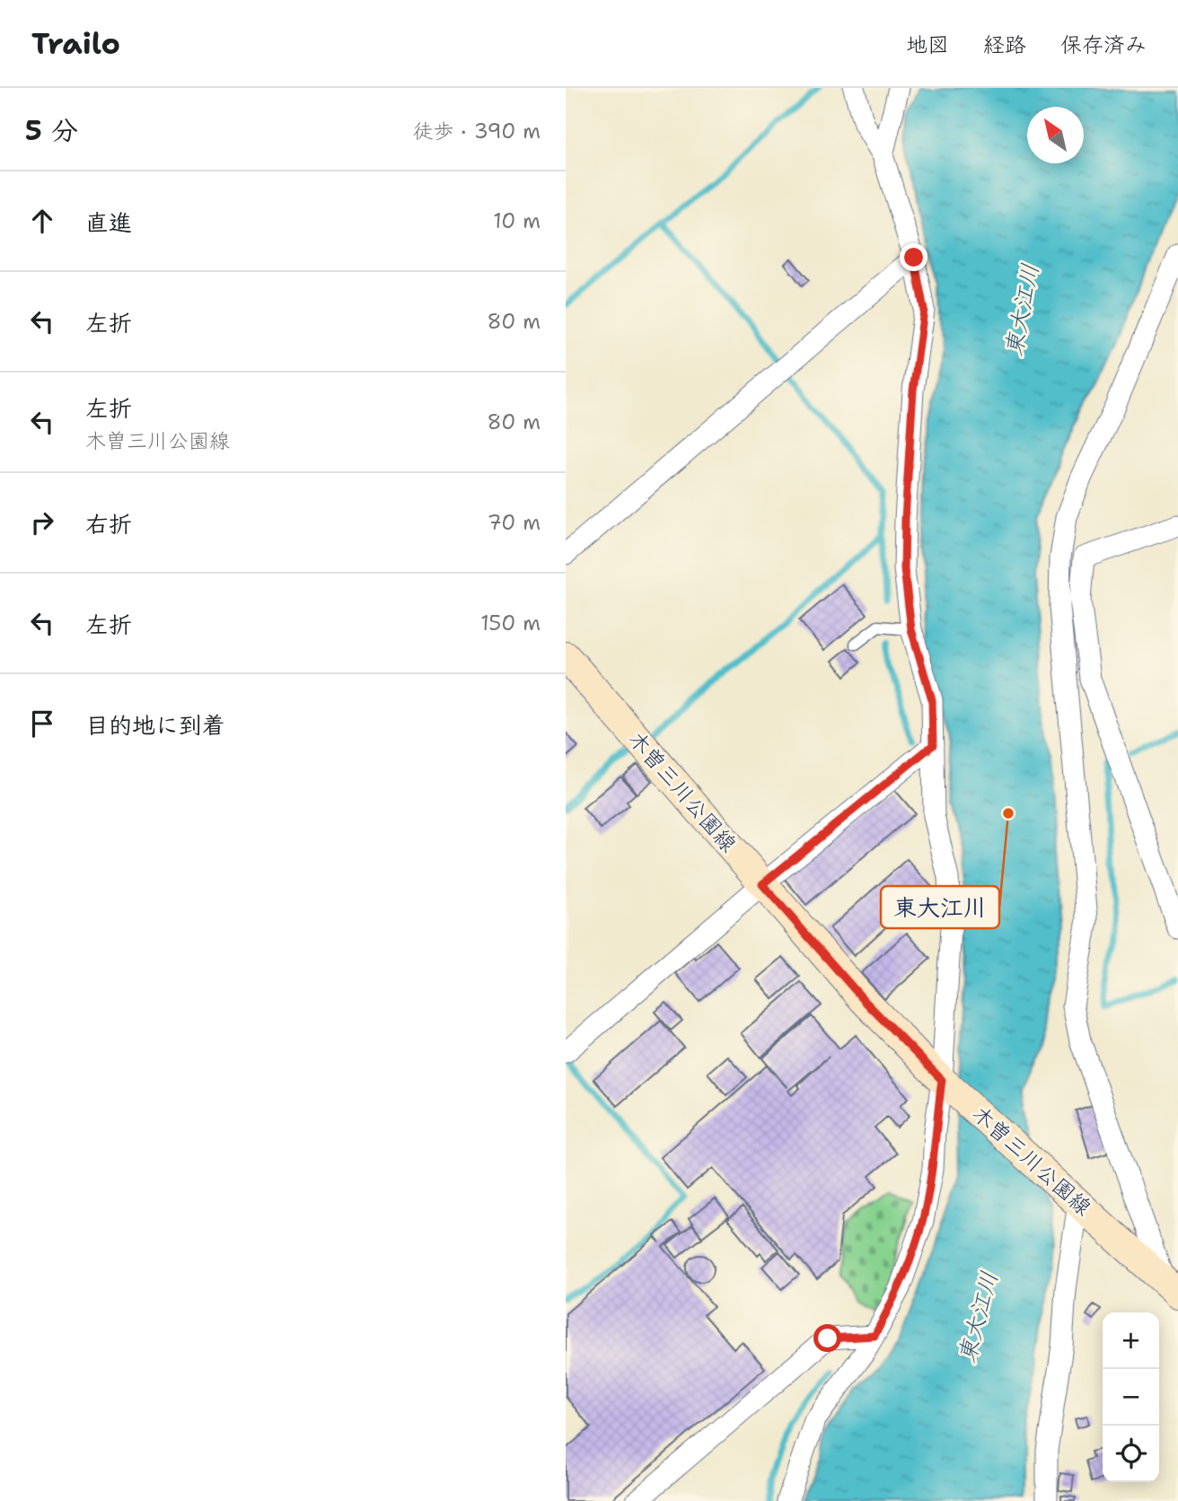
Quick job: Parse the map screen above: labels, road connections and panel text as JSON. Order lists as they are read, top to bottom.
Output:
{
  "streets": {
    "main road": ["木曽三川公園線"]
  },
  "water": ["東大江川"],
  "places": ["東大江川"],
  "north": "top left",
  "page": {
    "header": "Trailo",
    "nav": ["地図", "経路", "保存済み"],
    "heading": ["5 分", "徒歩 · 390 m"],
    "list": [
      ["直進", "10 m"],
      ["左折", "80 m"],
      ["左折", "木曽三川公園線", "80 m"],
      ["右折", "70 m"],
      ["左折", "150 m"],
      "目的地に到着"
    ],
    "map_buttons": ["+", "−"]
  }
}
